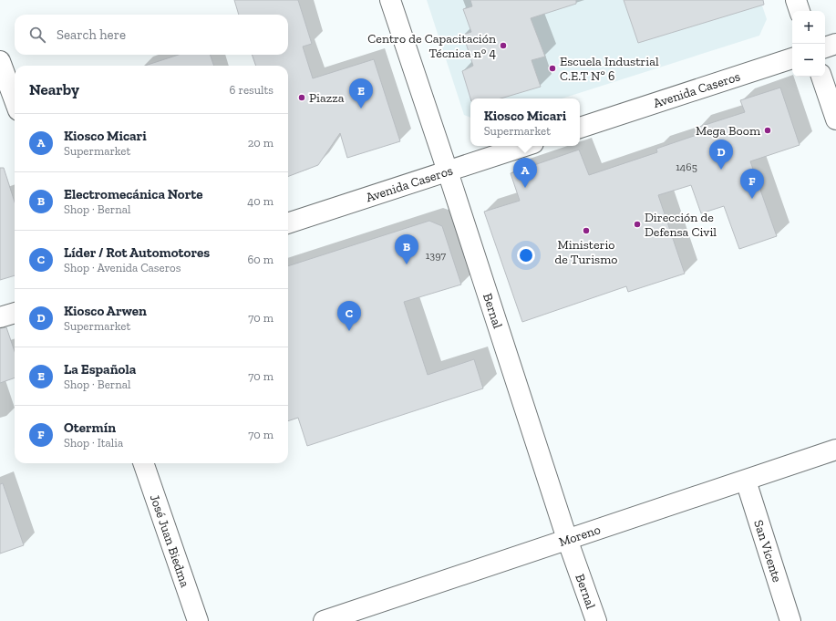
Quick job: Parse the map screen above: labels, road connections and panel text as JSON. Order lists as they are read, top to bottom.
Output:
{
  "streets": {
    "street": [
      "Avenida Caseros",
      "Bernal",
      "Moreno",
      "José Juan Biedma",
      "San Vicente"
    ]
  },
  "crossings": [
    ["Avenida Caseros", "Bernal"],
    ["Bernal", "Moreno"],
    ["Moreno", "San Vicente"]
  ],
  "places": [
    "Centro de Capacitación Técnica n° 4",
    "Escuela Industrial C.E.T Nº 6",
    "Piazza",
    "Mega Boom",
    "Dirección de Defensa Civil",
    "Ministerio de Turismo"
  ],
  "house_numbers": ["1465", "1397"],
  "page": {
    "map_buttons": ["+", "−"],
    "search": "Search here",
    "heading": ["Nearby", "6 results"],
    "pins": [
      "E",
      "D",
      "A",
      "F",
      "B",
      "C"
    ],
    "popup": ["Kiosco Micari", "Supermarket"],
    "list": [
      {
        "mark": "A",
        "name": "Kiosco Micari",
        "note": "Supermarket",
        "value": "20 m"
      },
      {
        "mark": "B",
        "name": "Electromecánica Norte",
        "note": "Shop · Bernal",
        "value": "40 m"
      },
      {
        "mark": "C",
        "name": "Líder / Rot Automotores",
        "note": "Shop · Avenida Caseros",
        "value": "60 m"
      },
      {
        "mark": "D",
        "name": "Kiosco Arwen",
        "note": "Supermarket",
        "value": "70 m"
      },
      {
        "mark": "E",
        "name": "La Española",
        "note": "Shop · Bernal",
        "value": "70 m"
      },
      {
        "mark": "F",
        "name": "Otermín",
        "note": "Shop · Italia",
        "value": "70 m"
      }
    ]
  }
}
